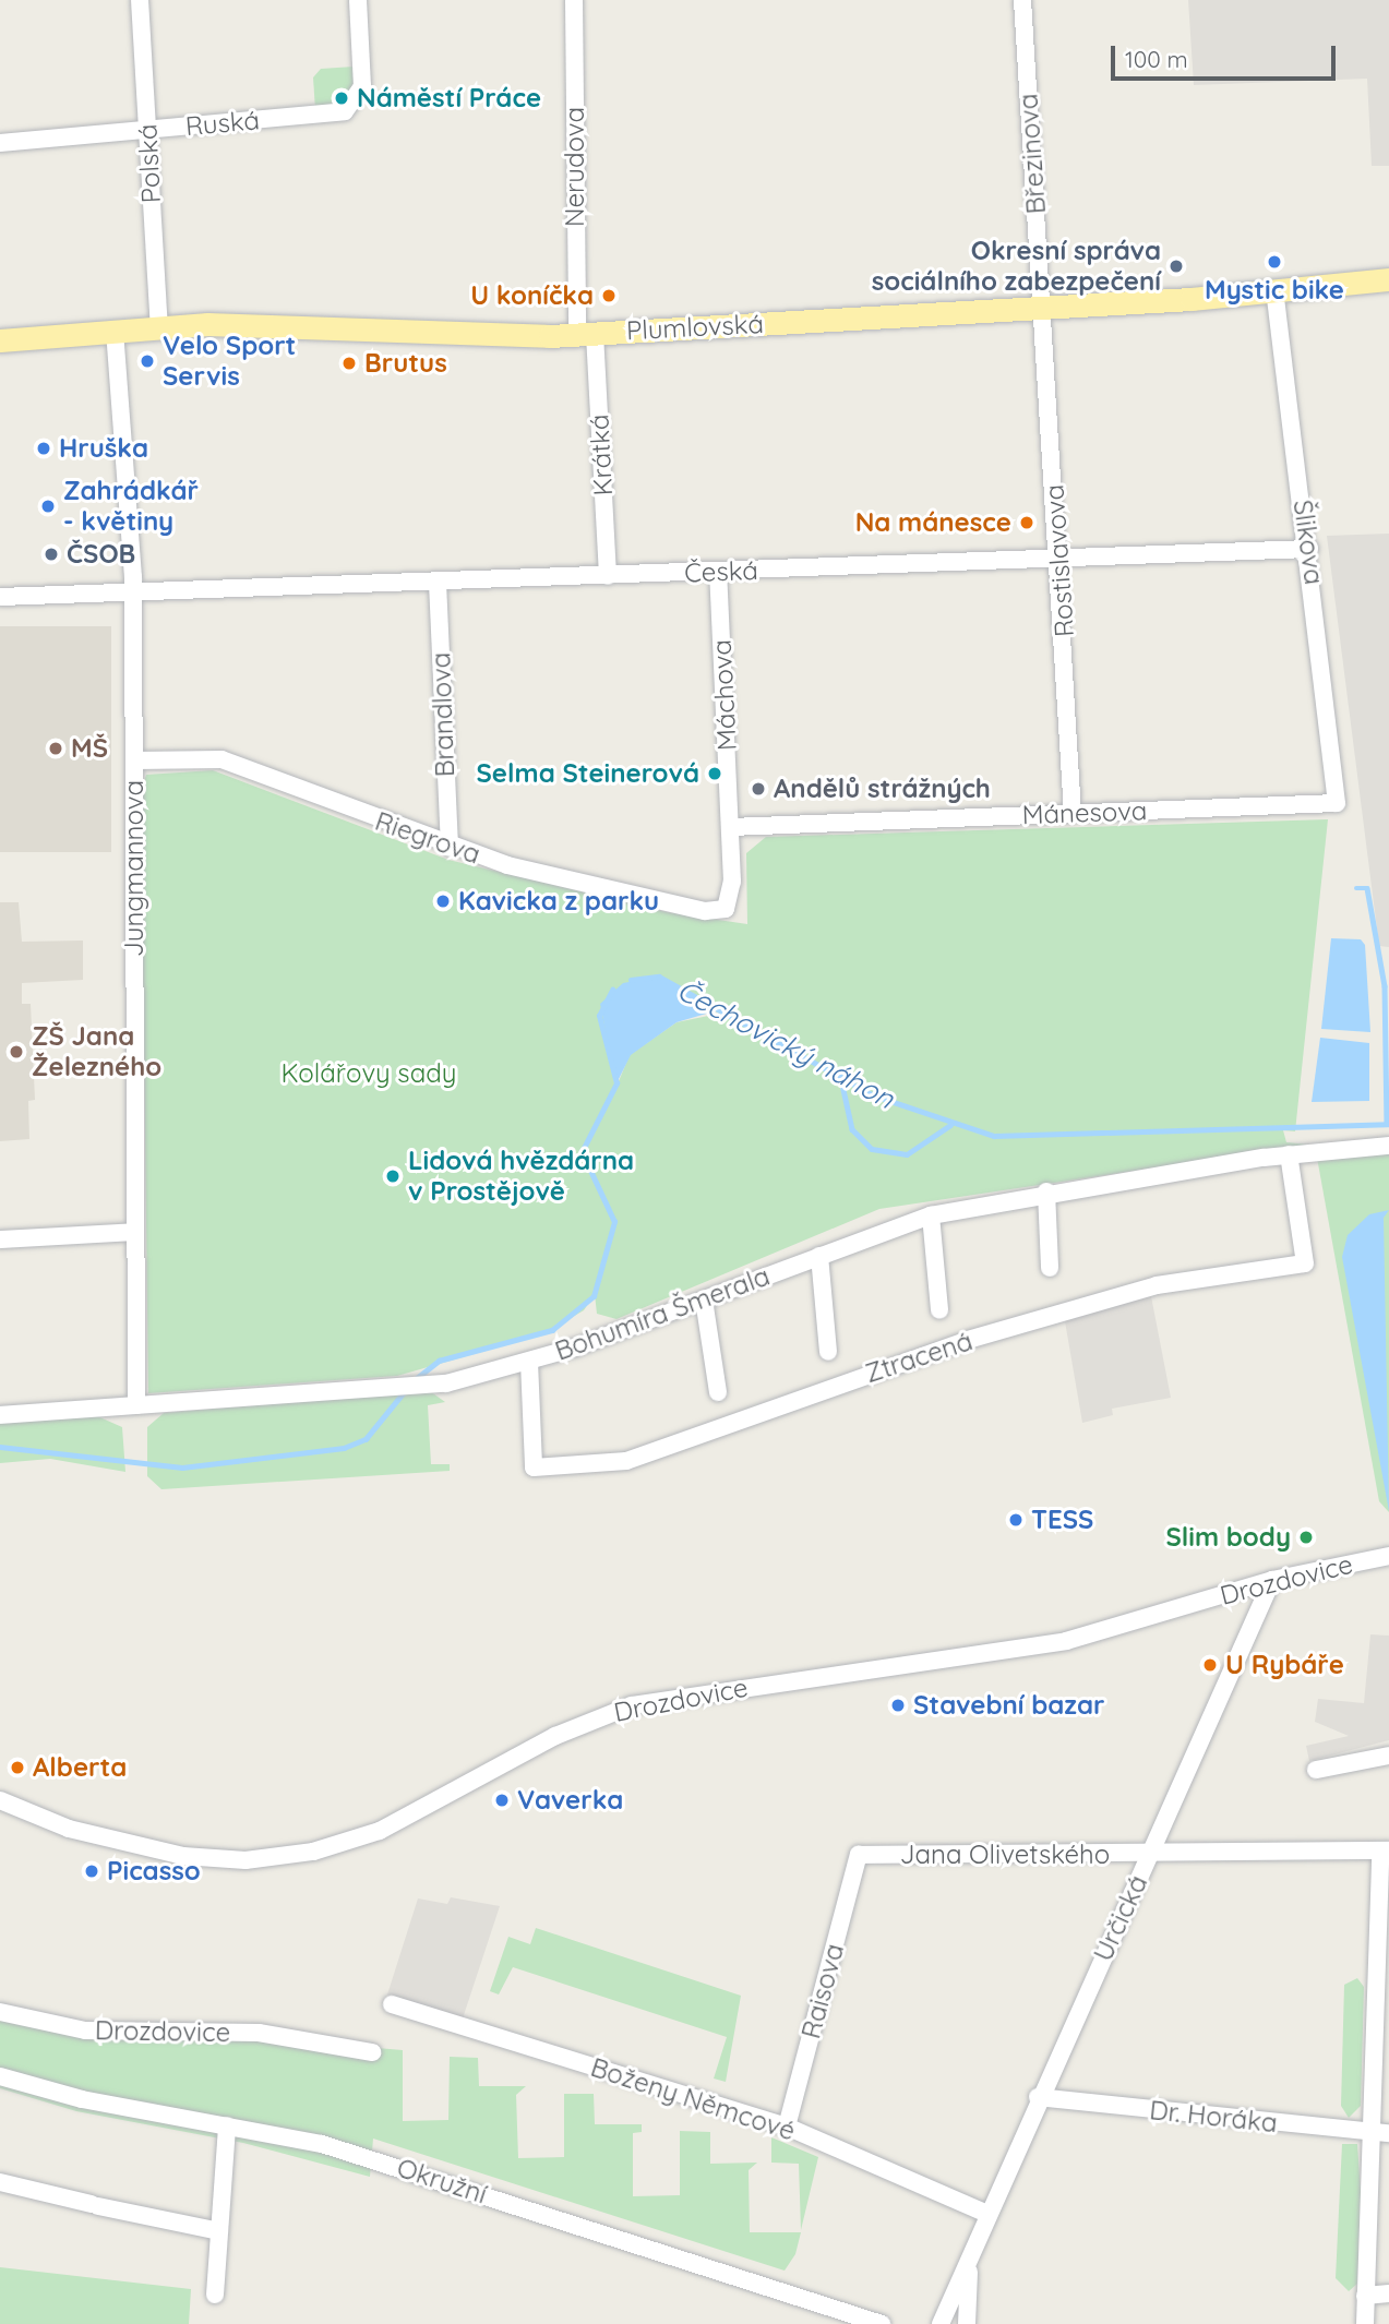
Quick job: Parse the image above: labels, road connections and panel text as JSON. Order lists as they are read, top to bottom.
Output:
{
  "streets": {
    "main road": ["Plumlovská"],
    "street": [
      "Ruská",
      "Březinova",
      "Polská",
      "Nerudova",
      "Krátká",
      "Šlikova",
      "Rostislavova",
      "Česká",
      "Máchova",
      "Brandlova",
      "Mánesova",
      "Riegrova",
      "Jungmannova",
      "Bohumíra Šmerala",
      "Ztracená",
      "Drozdovice",
      "Jana Olivetského",
      "Určická",
      "Raisova",
      "Boženy Němcové",
      "Dr. Horáka",
      "Okružní"
    ]
  },
  "crossings": [
    ["Ruská", "Polská"],
    ["Březinova", "Plumlovská"],
    ["Březinova", "Rostislavova"],
    ["Polská", "Plumlovská"],
    ["Nerudova", "Plumlovská"],
    ["Nerudova", "Krátká"],
    ["Plumlovská", "Krátká"],
    ["Plumlovská", "Šlikova"],
    ["Plumlovská", "Rostislavova"],
    ["Plumlovská", "Jungmannova"],
    ["Krátká", "Česká"],
    ["Šlikova", "Česká"],
    ["Šlikova", "Mánesova"],
    ["Rostislavova", "Česká"],
    ["Rostislavova", "Mánesova"],
    ["Česká", "Máchova"],
    ["Česká", "Brandlova"],
    ["Česká", "Jungmannova"],
    ["Máchova", "Mánesova"],
    ["Máchova", "Riegrova"],
    ["Brandlova", "Riegrova"],
    ["Riegrova", "Jungmannova"],
    ["Jungmannova", "Bohumíra Šmerala"],
    ["Bohumíra Šmerala", "Ztracená"],
    ["Drozdovice", "Určická"],
    ["Jana Olivetského", "Určická"],
    ["Jana Olivetského", "Raisova"],
    ["Určická", "Boženy Němcové"],
    ["Určická", "Dr. Horáka"],
    ["Raisova", "Boženy Němcové"]
  ],
  "water": ["Čechovický náhon"],
  "parks": ["Kolářovy sady"],
  "places": [
    "Náměstí Práce",
    "Mystic bike",
    "Okresní správa sociálního zabezpečení",
    "U koníčka",
    "Velo Sport Servis",
    "Brutus",
    "Hruška",
    "Zahrádkář - květiny",
    "Na mánesce",
    "ČSOB",
    "MŠ",
    "Selma Steinerová",
    "Andělů strážných",
    "Kavicka z parku",
    "ZŠ Jana Železného",
    "Lidová hvězdárna v Prostějově",
    "TESS",
    "Slim body",
    "U Rybáře",
    "Stavební bazar",
    "Alberta",
    "Vaverka",
    "Picasso"
  ],
  "scale_bar": "100 m"
}
